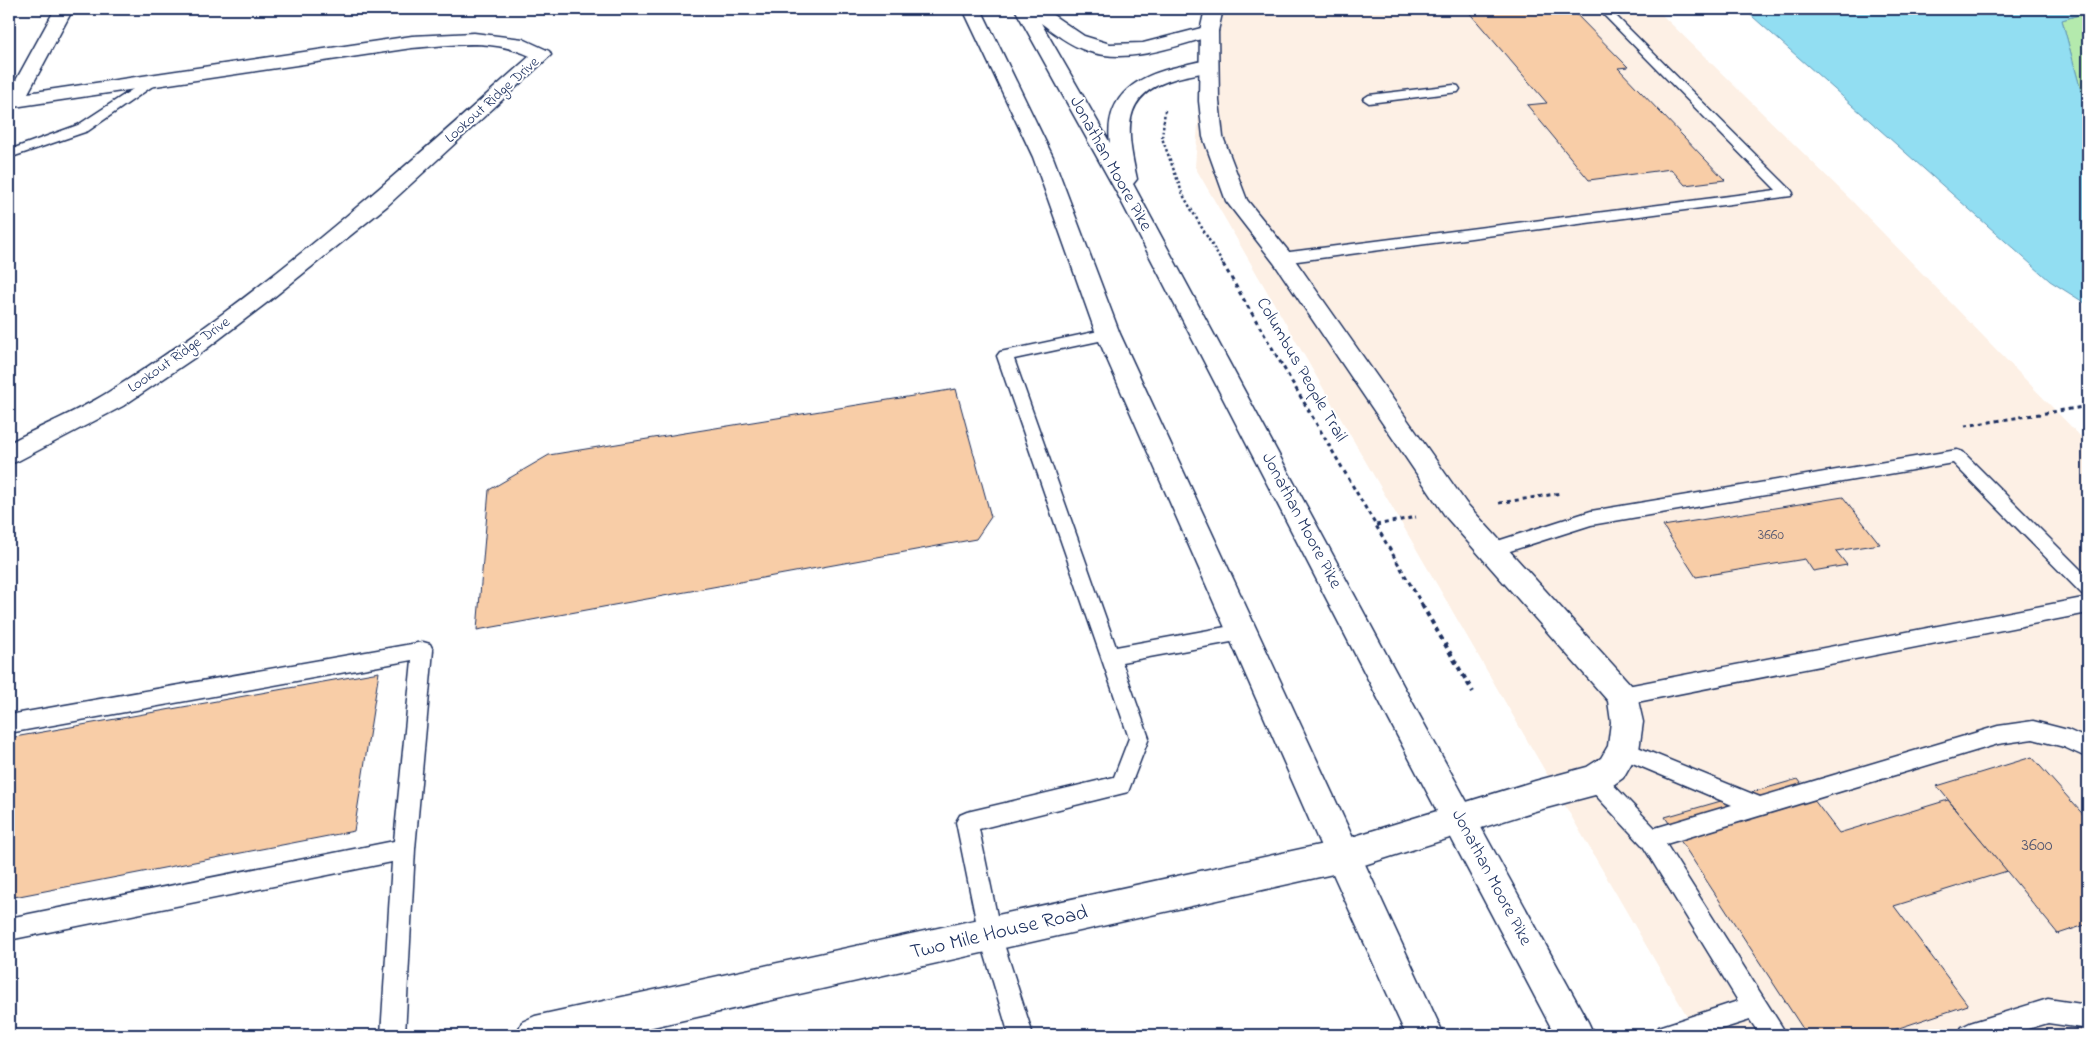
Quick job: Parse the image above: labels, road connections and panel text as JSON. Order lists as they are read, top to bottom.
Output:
{
  "streets": {
    "main road": ["Lookout Ridge Drive", "Jonathan Moore Pike", "Two Mile House Road"],
    "path": ["Columbus People Trail"]
  },
  "crossings": [
    ["Jonathan Moore Pike", "Two Mile House Road"]
  ],
  "house_numbers": ["3660", "3600"]
}
